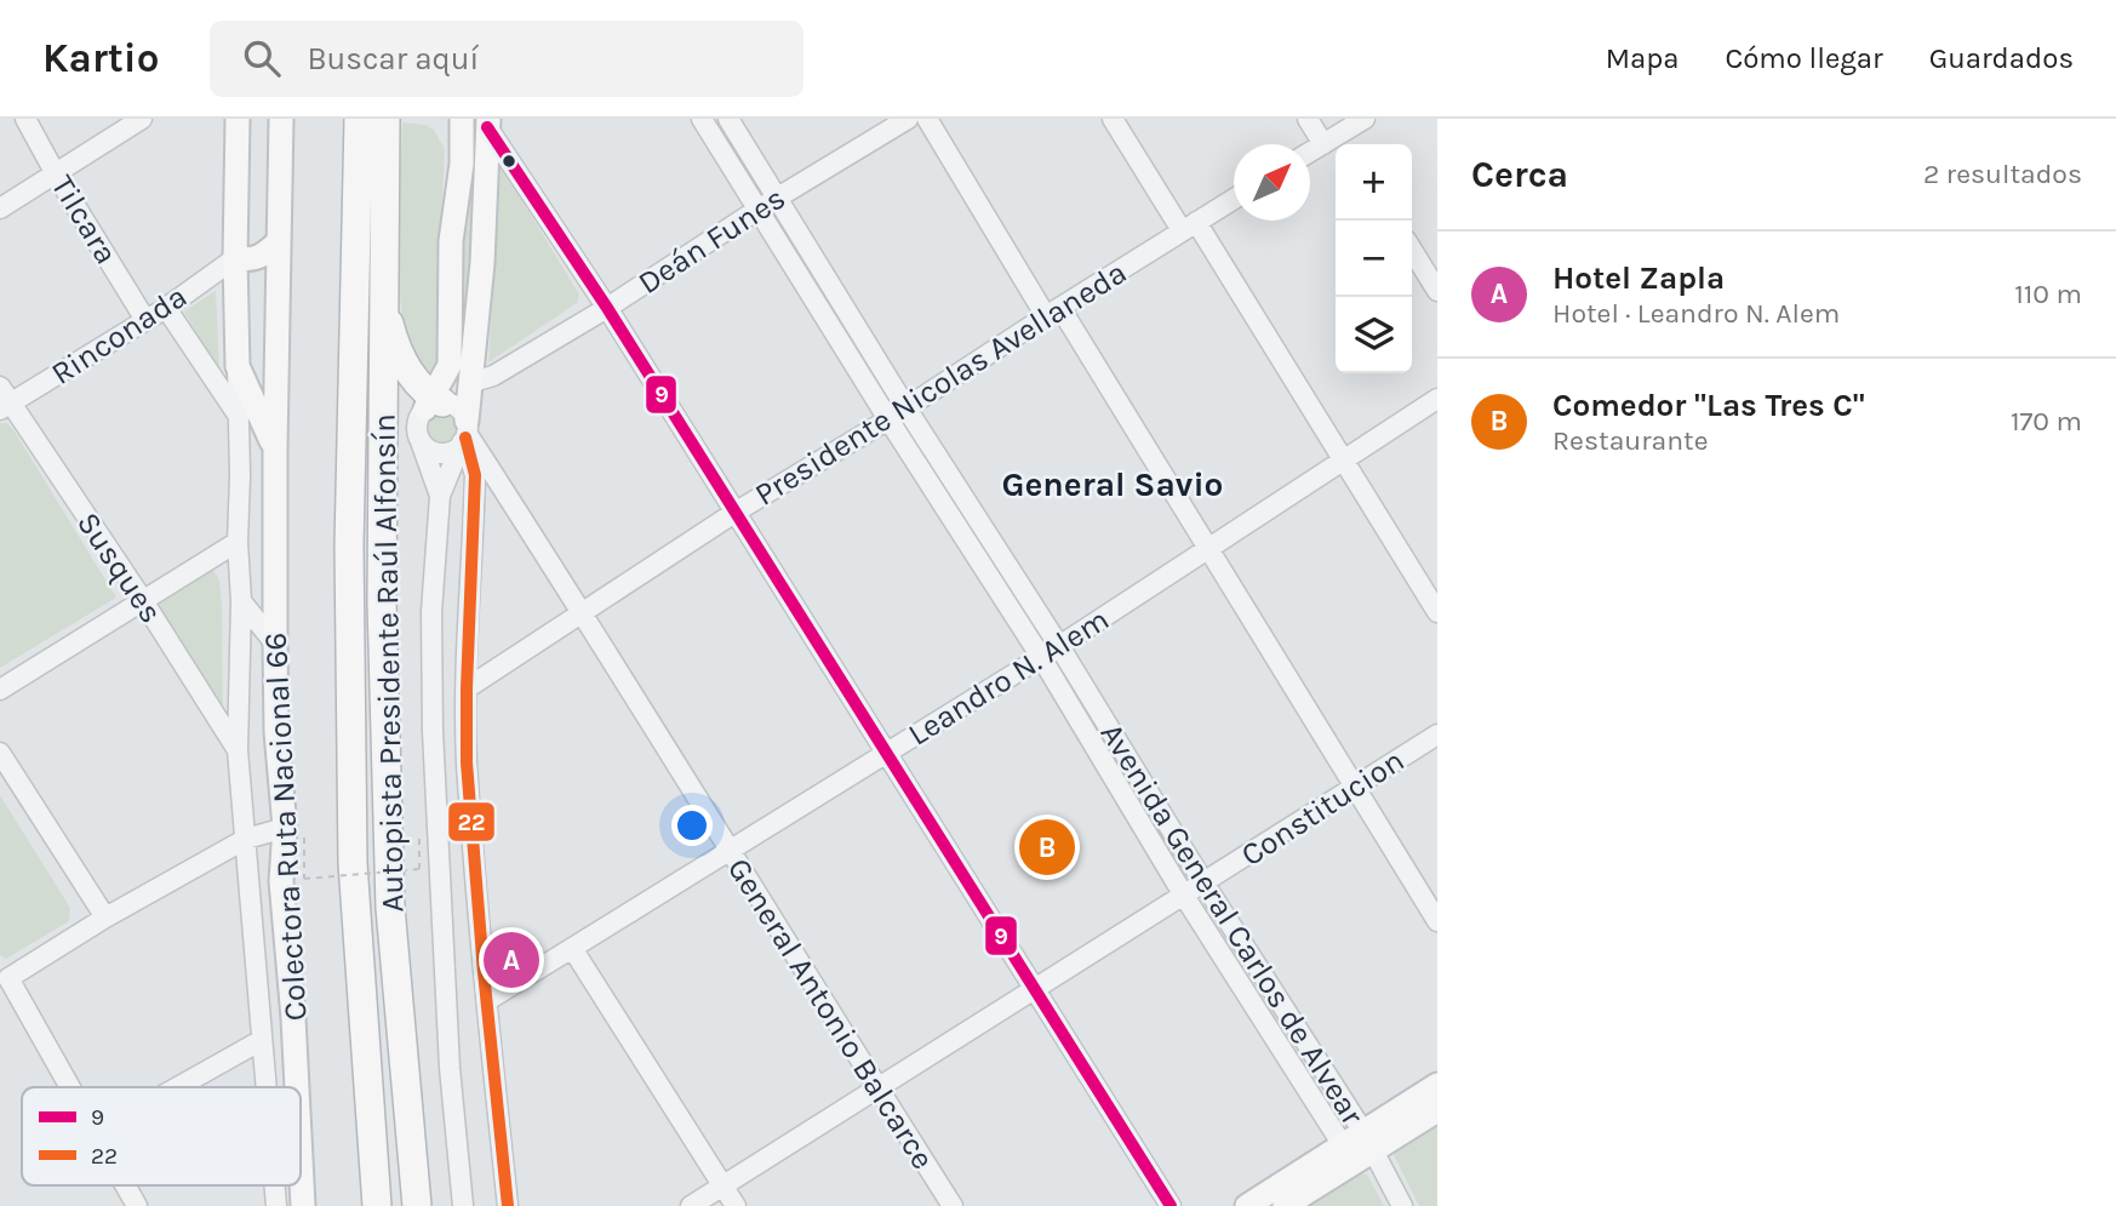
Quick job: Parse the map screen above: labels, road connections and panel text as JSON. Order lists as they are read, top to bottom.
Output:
{
  "streets": {
    "highway": ["Autopista Presidente Raúl Alfonsín"],
    "main road": ["Colectora Ruta Nacional 66"],
    "street": [
      "Tilcara",
      "Deán Funes",
      "Rinconada",
      "Presidente Nicolas Avellaneda",
      "Susques",
      "Leandro N. Alem",
      "Constitucion",
      "Avenida General Carlos de Alvear",
      "General Antonio Balcarce"
    ]
  },
  "crossings": [
    ["Tilcara", "Rinconada"],
    ["Deán Funes", "Avenida General Carlos de Alvear"],
    ["Rinconada", "Susques"],
    ["Rinconada", "Colectora Ruta Nacional 66"],
    ["Presidente Nicolas Avellaneda", "Avenida General Carlos de Alvear"],
    ["Presidente Nicolas Avellaneda", "General Antonio Balcarce"],
    ["Leandro N. Alem", "Avenida General Carlos de Alvear"],
    ["Leandro N. Alem", "General Antonio Balcarce"],
    ["Constitucion", "Avenida General Carlos de Alvear"],
    ["Constitucion", "General Antonio Balcarce"]
  ],
  "districts": ["General Savio"],
  "lines": ["transit line 9", "transit line 22"],
  "legend": ["9", "22"],
  "north": "top right",
  "page": {
    "header": "Kartio",
    "search": "Buscar aquí",
    "nav": ["Mapa", "Cómo llegar", "Guardados"],
    "heading": ["Cerca", "2 resultados"],
    "map_buttons": ["+", "−"],
    "list": [
      {
        "mark": "A",
        "name": "Hotel Zapla",
        "note": "Hotel · Leandro N. Alem",
        "value": "110 m"
      },
      {
        "mark": "B",
        "name": "Comedor \"Las Tres C\"",
        "note": "Restaurante",
        "value": "170 m"
      }
    ],
    "pins": ["B", "A"]
  }
}
